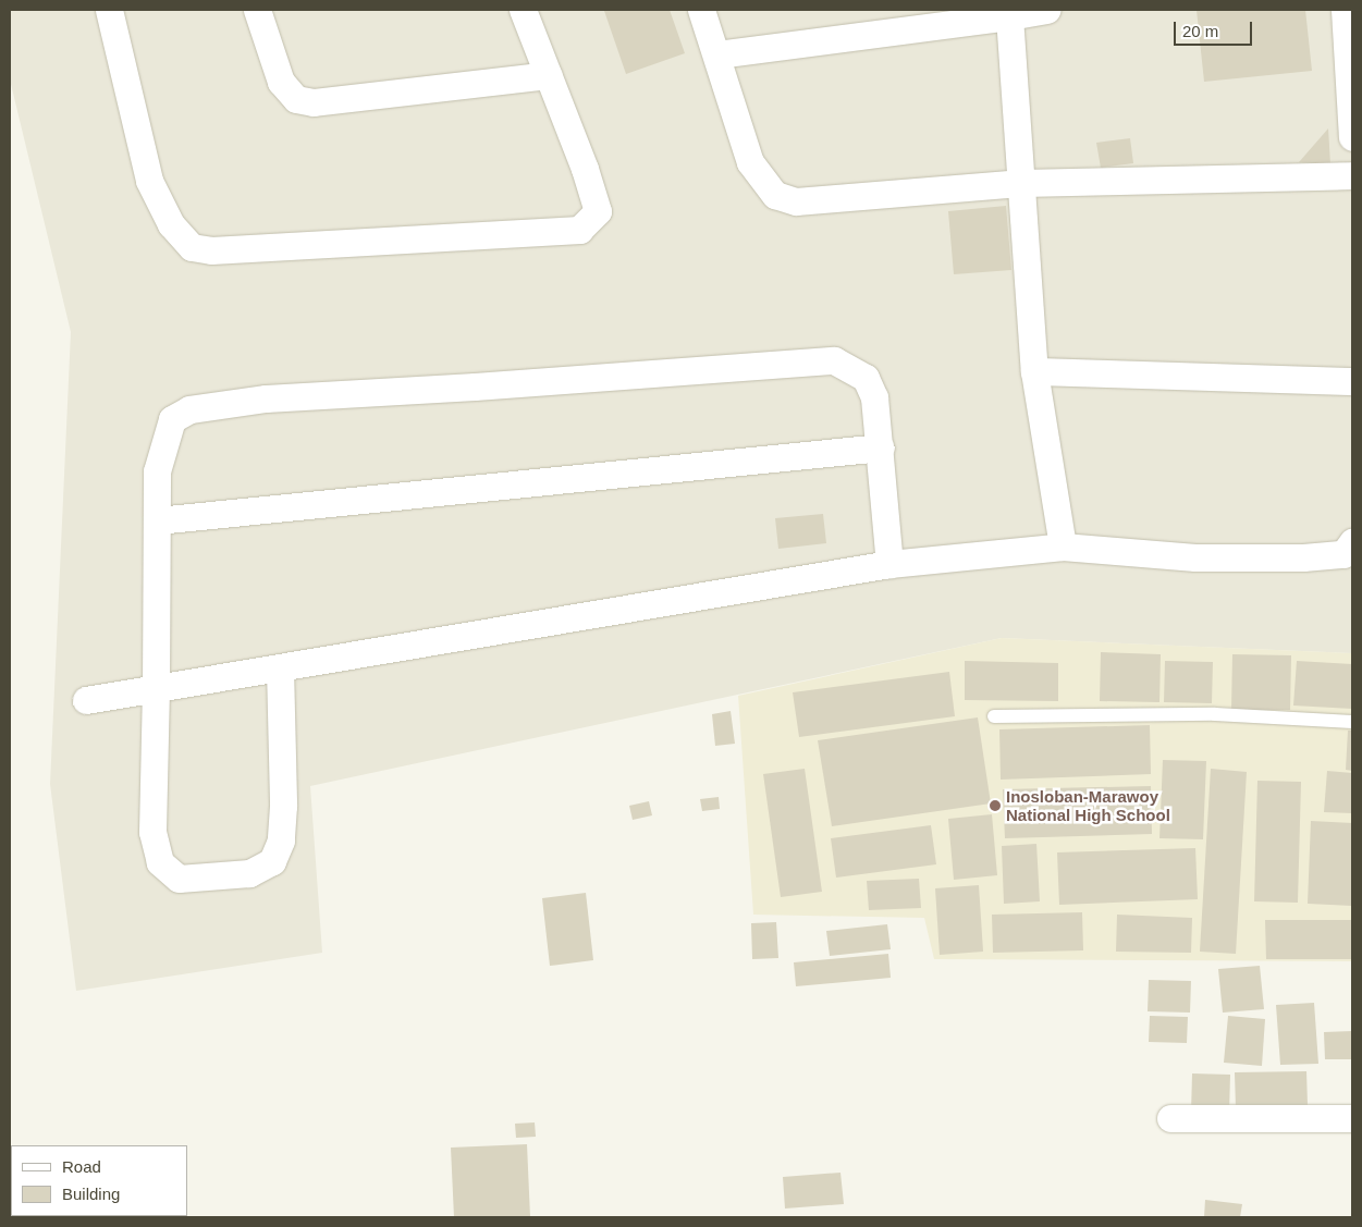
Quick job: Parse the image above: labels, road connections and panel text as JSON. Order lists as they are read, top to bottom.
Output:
{
  "places": ["Inosloban-Marawoy National High School"],
  "legend": ["Road", "Building"],
  "scale_bar": "20 m"
}
